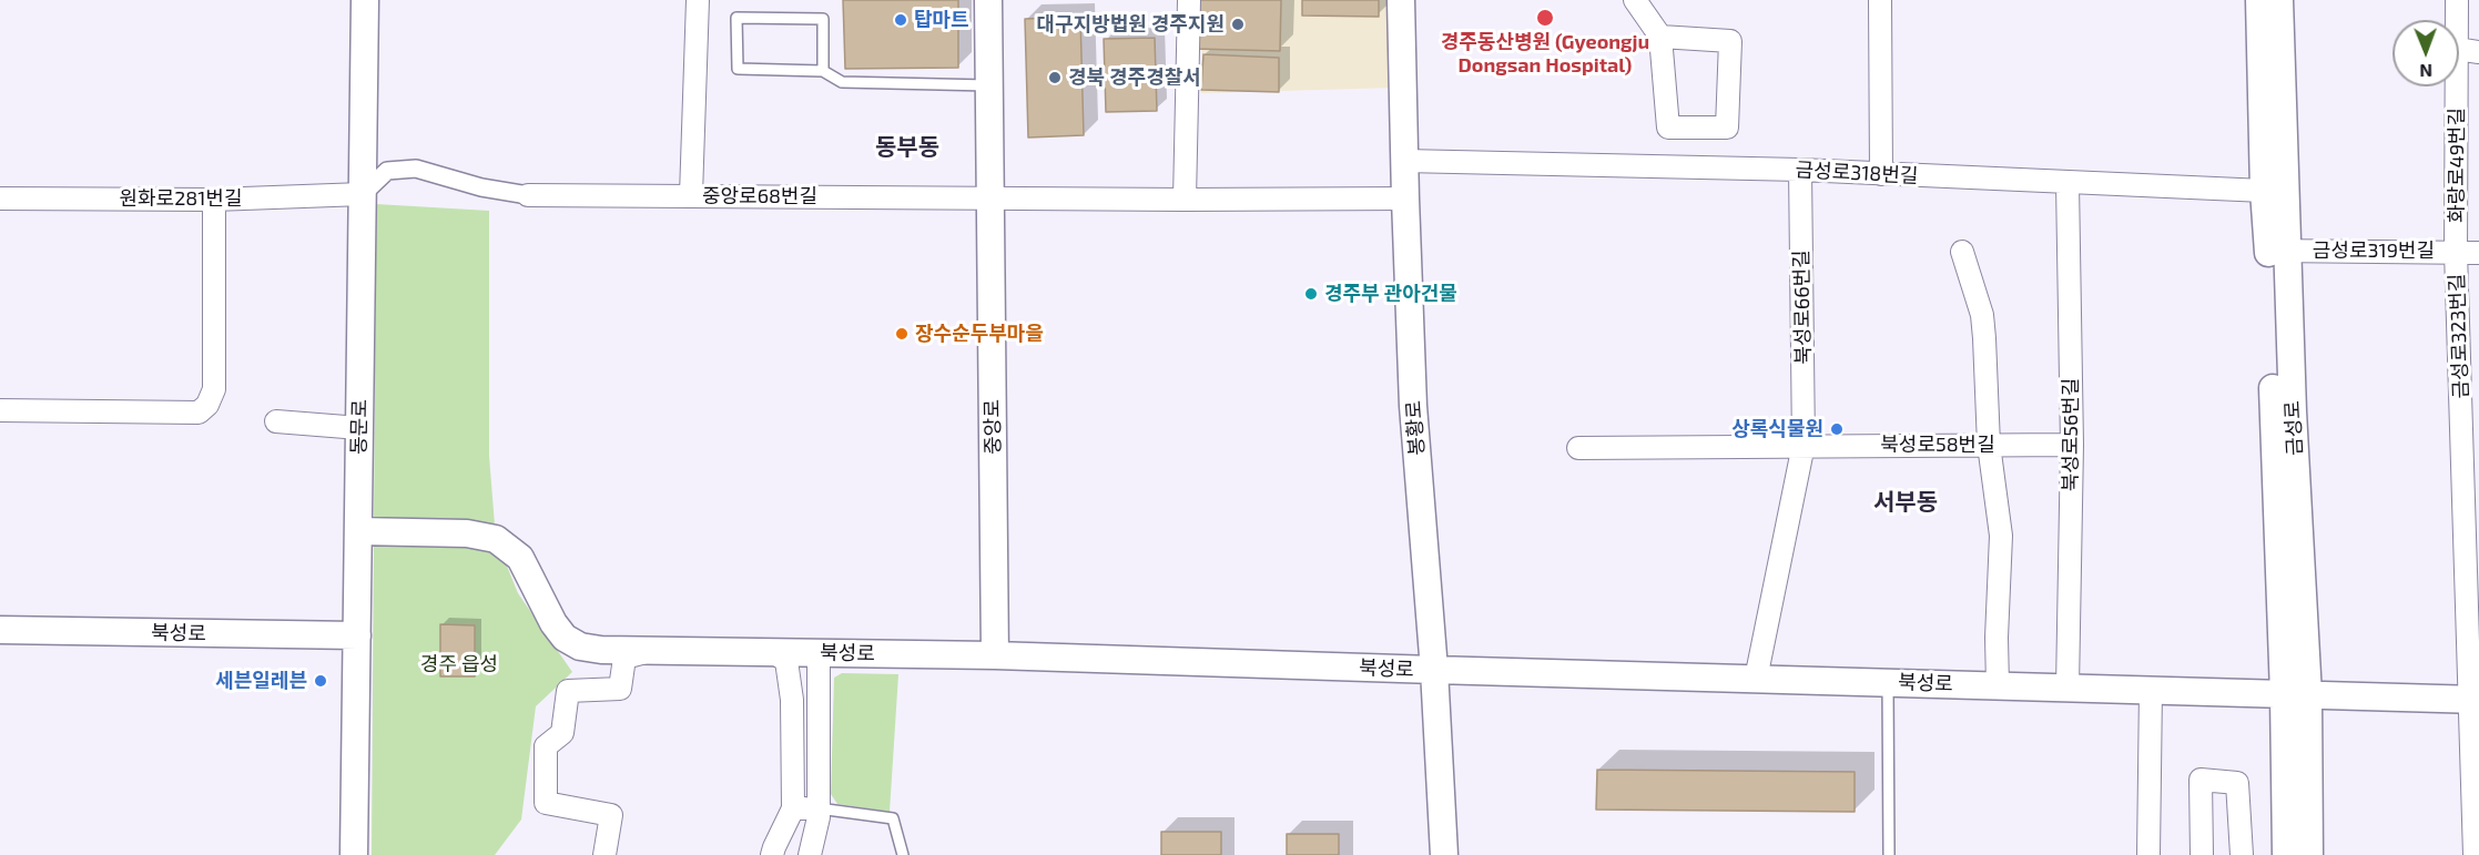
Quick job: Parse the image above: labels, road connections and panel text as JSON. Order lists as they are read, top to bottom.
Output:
{
  "streets": {
    "street": [
      "화랑로49번길",
      "금성로318번길",
      "중앙로68번길",
      "원화로281번길",
      "금성로319번길",
      "북성로66번길",
      "금성로323번길",
      "동문로",
      "중앙로",
      "봉황로",
      "금성로",
      "북성로56번길",
      "북성로58번길",
      "북성로"
    ]
  },
  "crossings": [
    ["화랑로49번길", "금성로319번길"],
    ["화랑로49번길", "금성로323번길"],
    ["금성로318번길", "북성로66번길"],
    ["금성로318번길", "봉황로"],
    ["금성로318번길", "금성로"],
    ["금성로318번길", "북성로56번길"],
    ["중앙로68번길", "중앙로"],
    ["원화로281번길", "동문로"],
    ["금성로319번길", "금성로323번길"],
    ["금성로319번길", "금성로"],
    ["북성로66번길", "북성로58번길"],
    ["북성로66번길", "북성로"],
    ["금성로323번길", "북성로"],
    ["동문로", "북성로"],
    ["중앙로", "북성로"],
    ["봉황로", "북성로"],
    ["금성로", "북성로"],
    ["북성로56번길", "북성로58번길"],
    ["북성로56번길", "북성로"]
  ],
  "districts": ["동부동", "서부동"],
  "parks": ["경주 읍성"],
  "places": [
    "경주동산병원 (Gyeongju Dongsan Hospital)",
    "탑마트",
    "대구지방법원 경주지원",
    "경북 경주경찰서",
    "경주부 관아건물",
    "장수순두부마을",
    "상록식물원",
    "세븐일레븐"
  ],
  "north": "bottom"
}
